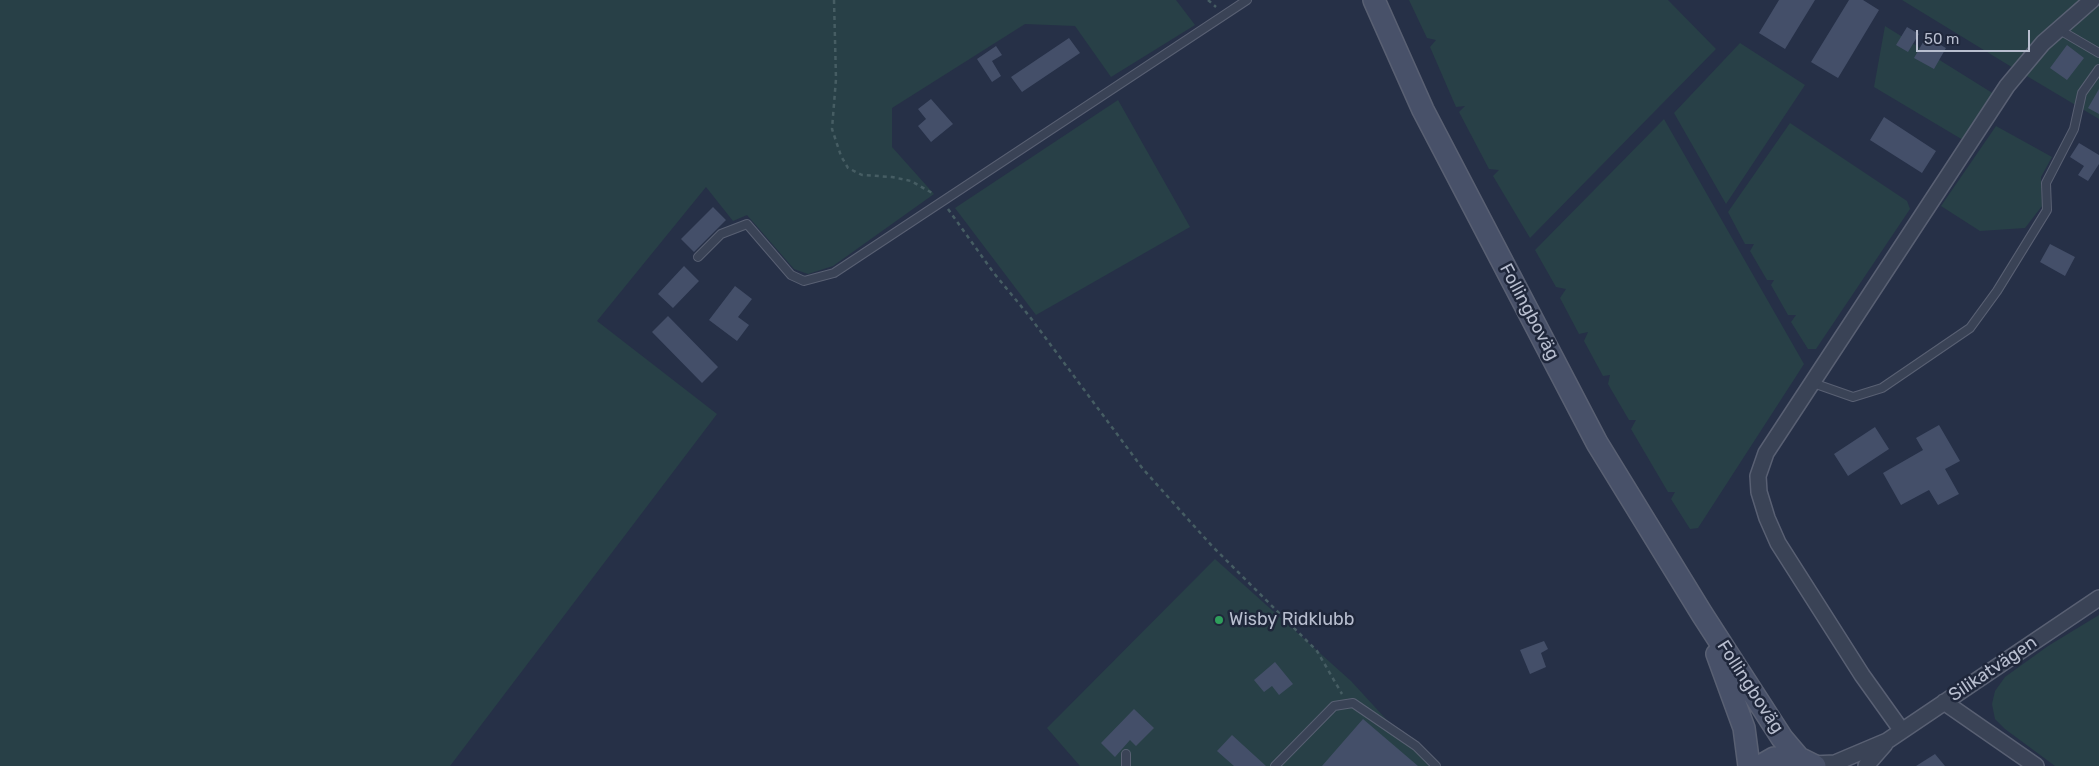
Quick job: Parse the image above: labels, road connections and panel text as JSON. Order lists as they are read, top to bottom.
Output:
{
  "streets": {
    "main road": ["Follingboväg"],
    "street": ["Silikatvägen"]
  },
  "places": ["Wisby Ridklubb"],
  "scale_bar": "50 m"
}
